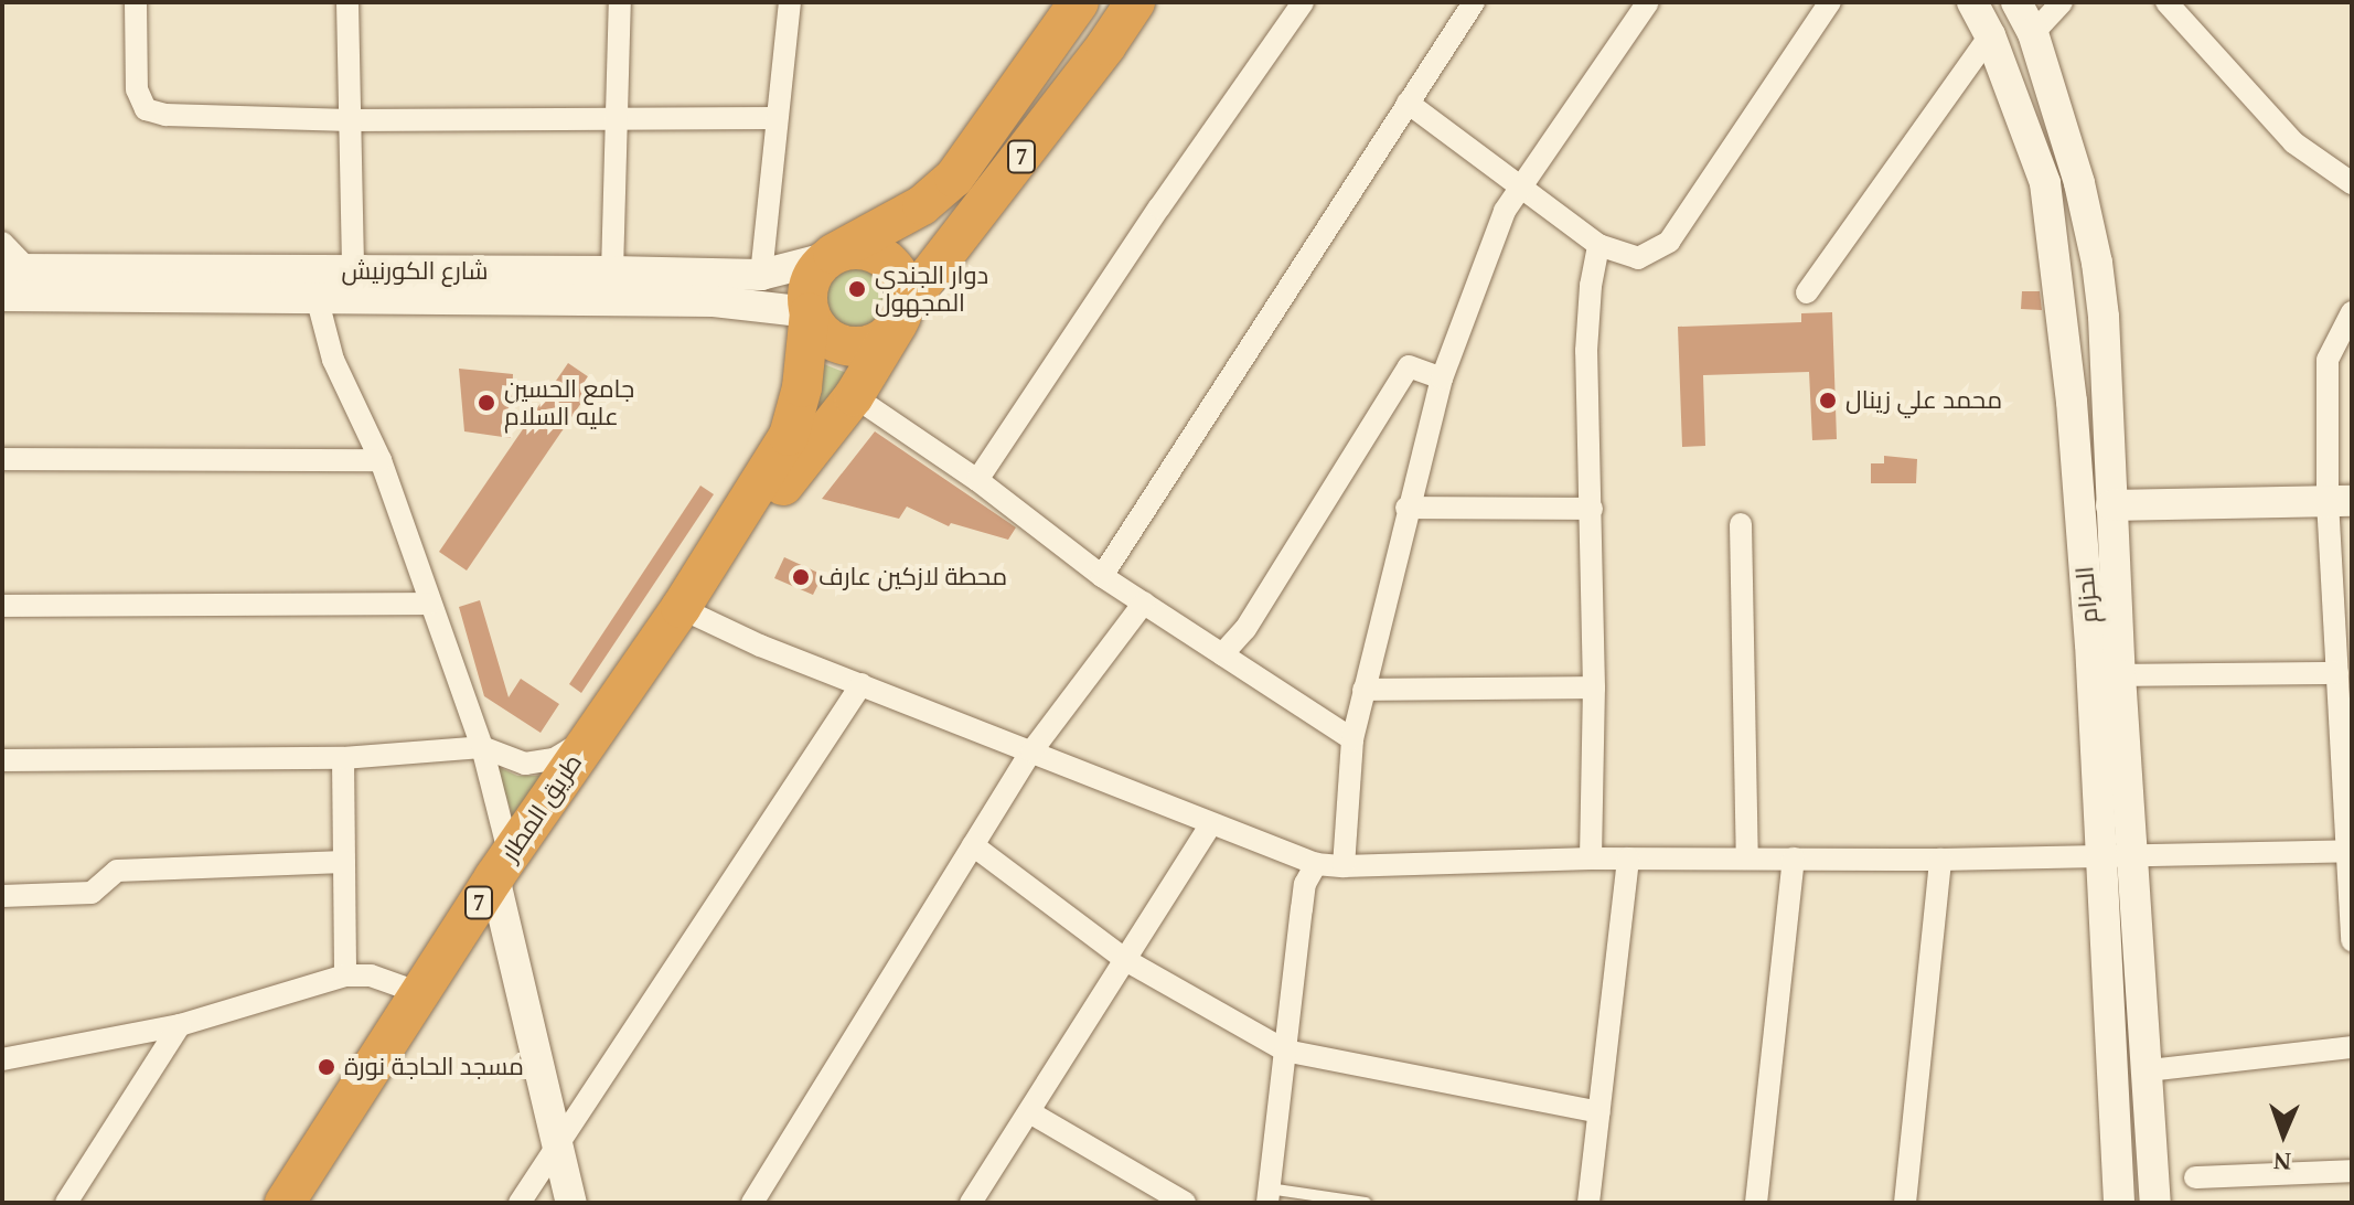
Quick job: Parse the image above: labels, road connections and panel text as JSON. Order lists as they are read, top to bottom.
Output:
{
  "streets": {
    "highway": ["7", "طريق المطار"],
    "main road": ["شارع الكورنيش", "الحزام"]
  },
  "crossings": [
    ["7", "شارع الكورنيش"],
    ["7", "طريق المطار"],
    ["شارع الكورنيش", "طريق المطار"]
  ],
  "places": [
    "دوار الجندي المجهول",
    "محمد علي زينال",
    "جامع الحسين عليه السلام",
    "محطة لازكين عارف",
    "مسجد الحاجة نورة"
  ],
  "north": "bottom"
}
